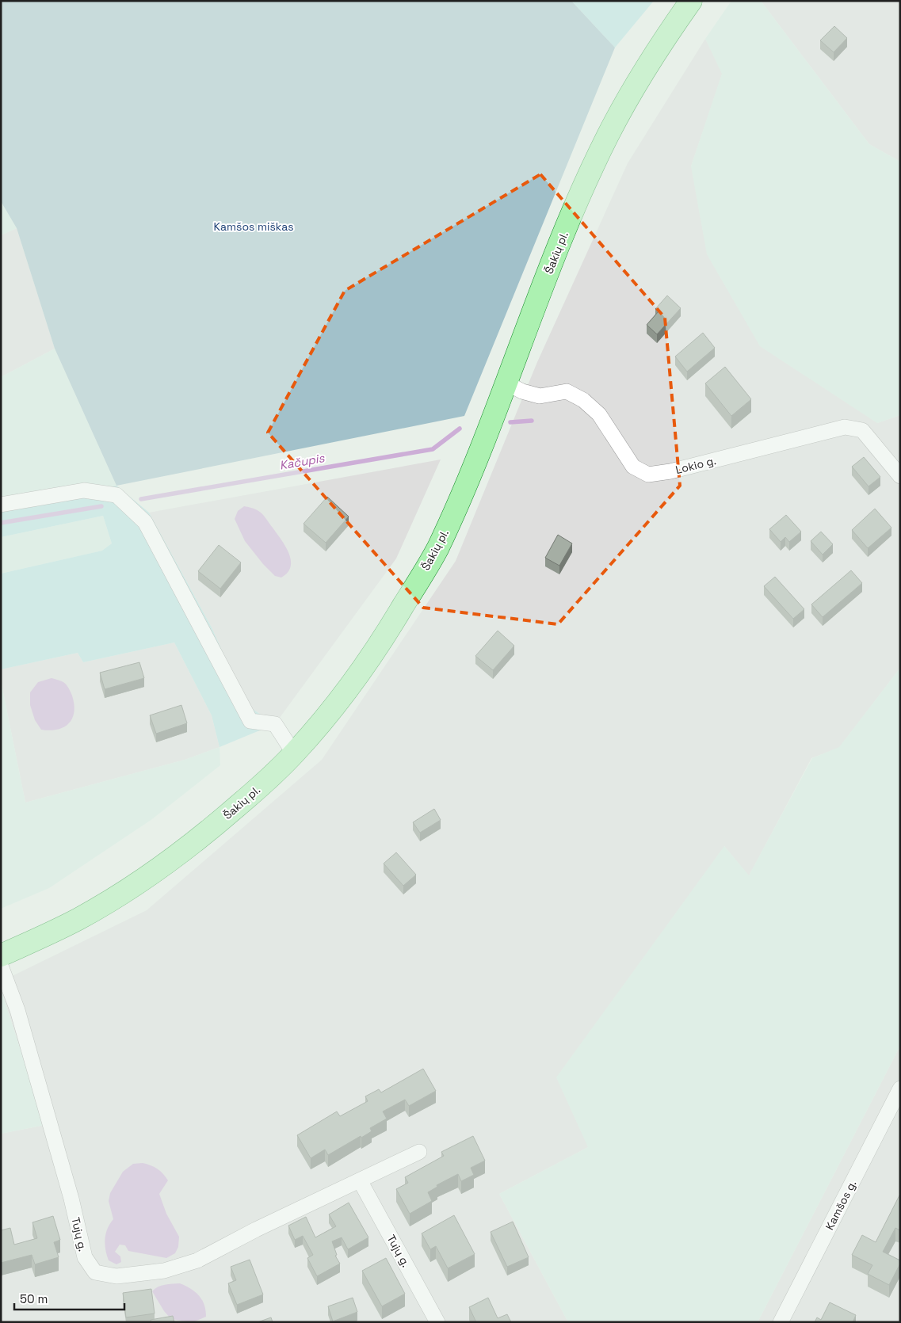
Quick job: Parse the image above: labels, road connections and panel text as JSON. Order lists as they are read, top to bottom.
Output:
{
  "streets": {
    "main road": ["Šakių pl."],
    "street": ["Lokio g.", "Kamšos g.", "Tujų g."]
  },
  "crossings": [
    ["Šakių pl.", "Lokio g."]
  ],
  "water": ["Kačupis"],
  "parks": ["Kamšos miškas"],
  "scale_bar": "50 m"
}
